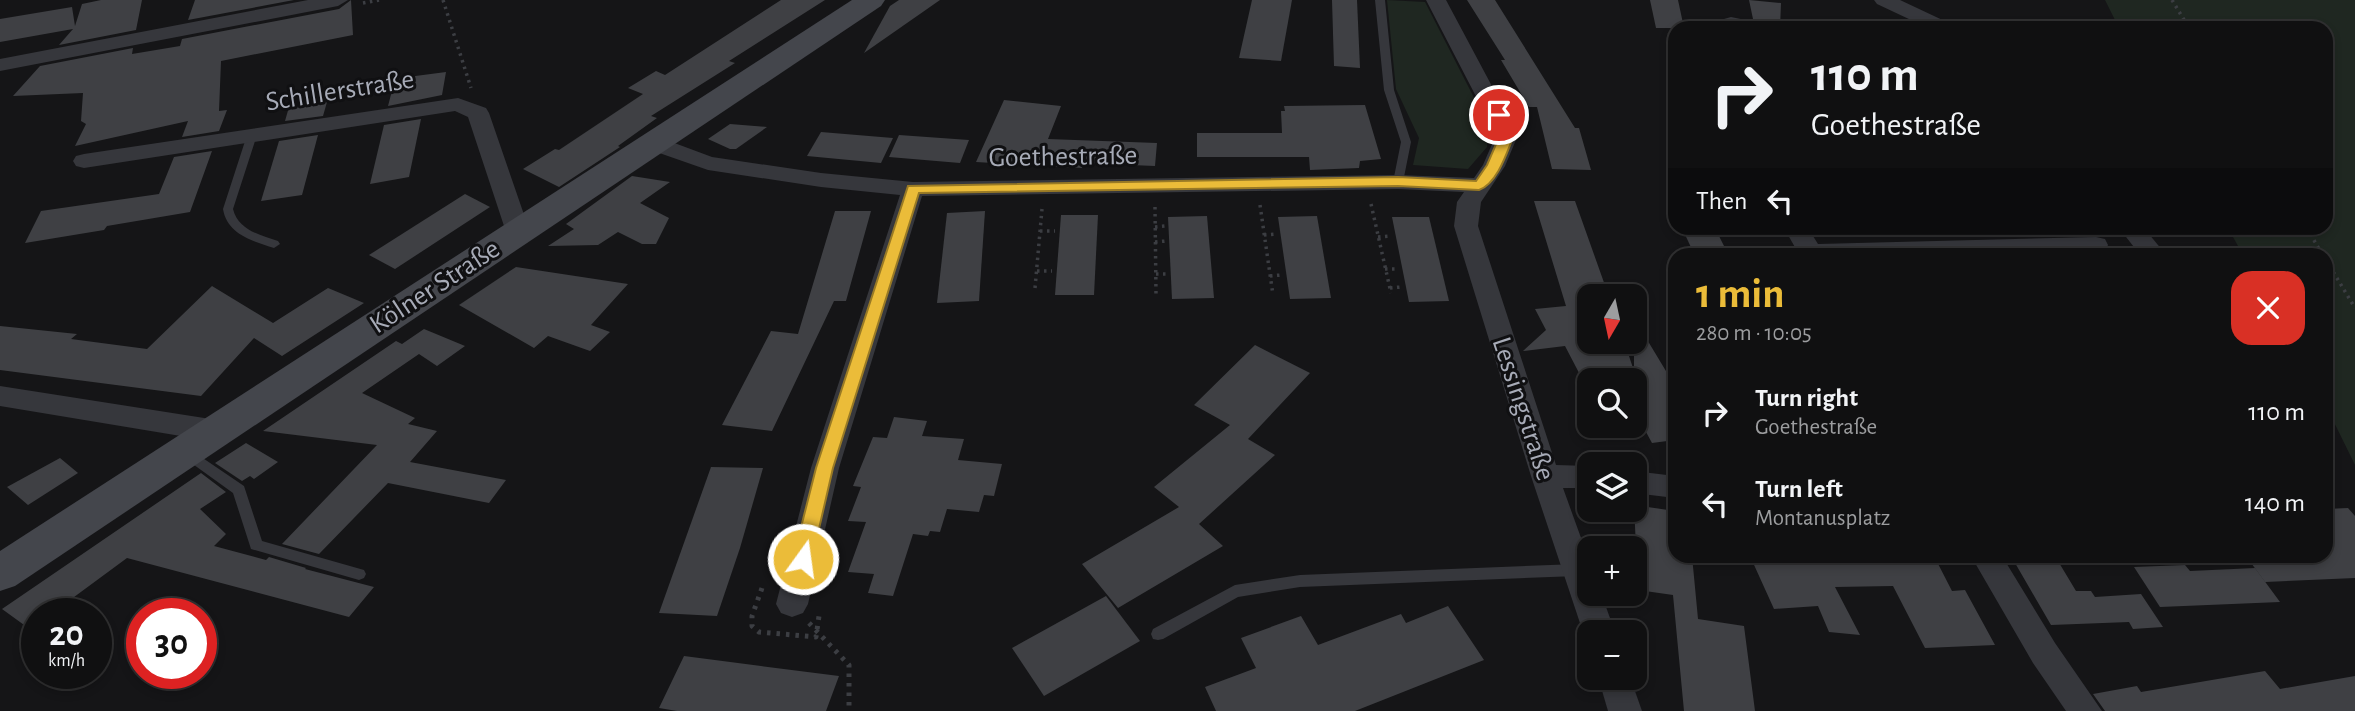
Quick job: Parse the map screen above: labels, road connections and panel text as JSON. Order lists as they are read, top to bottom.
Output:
{
  "streets": {
    "main road": ["Kölner Straße"],
    "street": ["Schillerstraße", "Goethestraße", "Lessingstraße"]
  },
  "crossings": [
    ["Goethestraße", "Kölner Straße"],
    ["Goethestraße", "Lessingstraße"]
  ],
  "north": "bottom",
  "page": {
    "turn": ["110 m", "Goethestraße"],
    "then": "Then",
    "heading": ["1 min", "280 m · 10:05"],
    "map_buttons": ["+", "−"],
    "list": [
      {
        "name": "Turn right",
        "note": "Goethestraße",
        "value": "110 m"
      },
      {
        "name": "Turn left",
        "note": "Montanusplatz",
        "value": "140 m"
      }
    ],
    "speed": "20 km/h",
    "limit": "30"
  }
}
